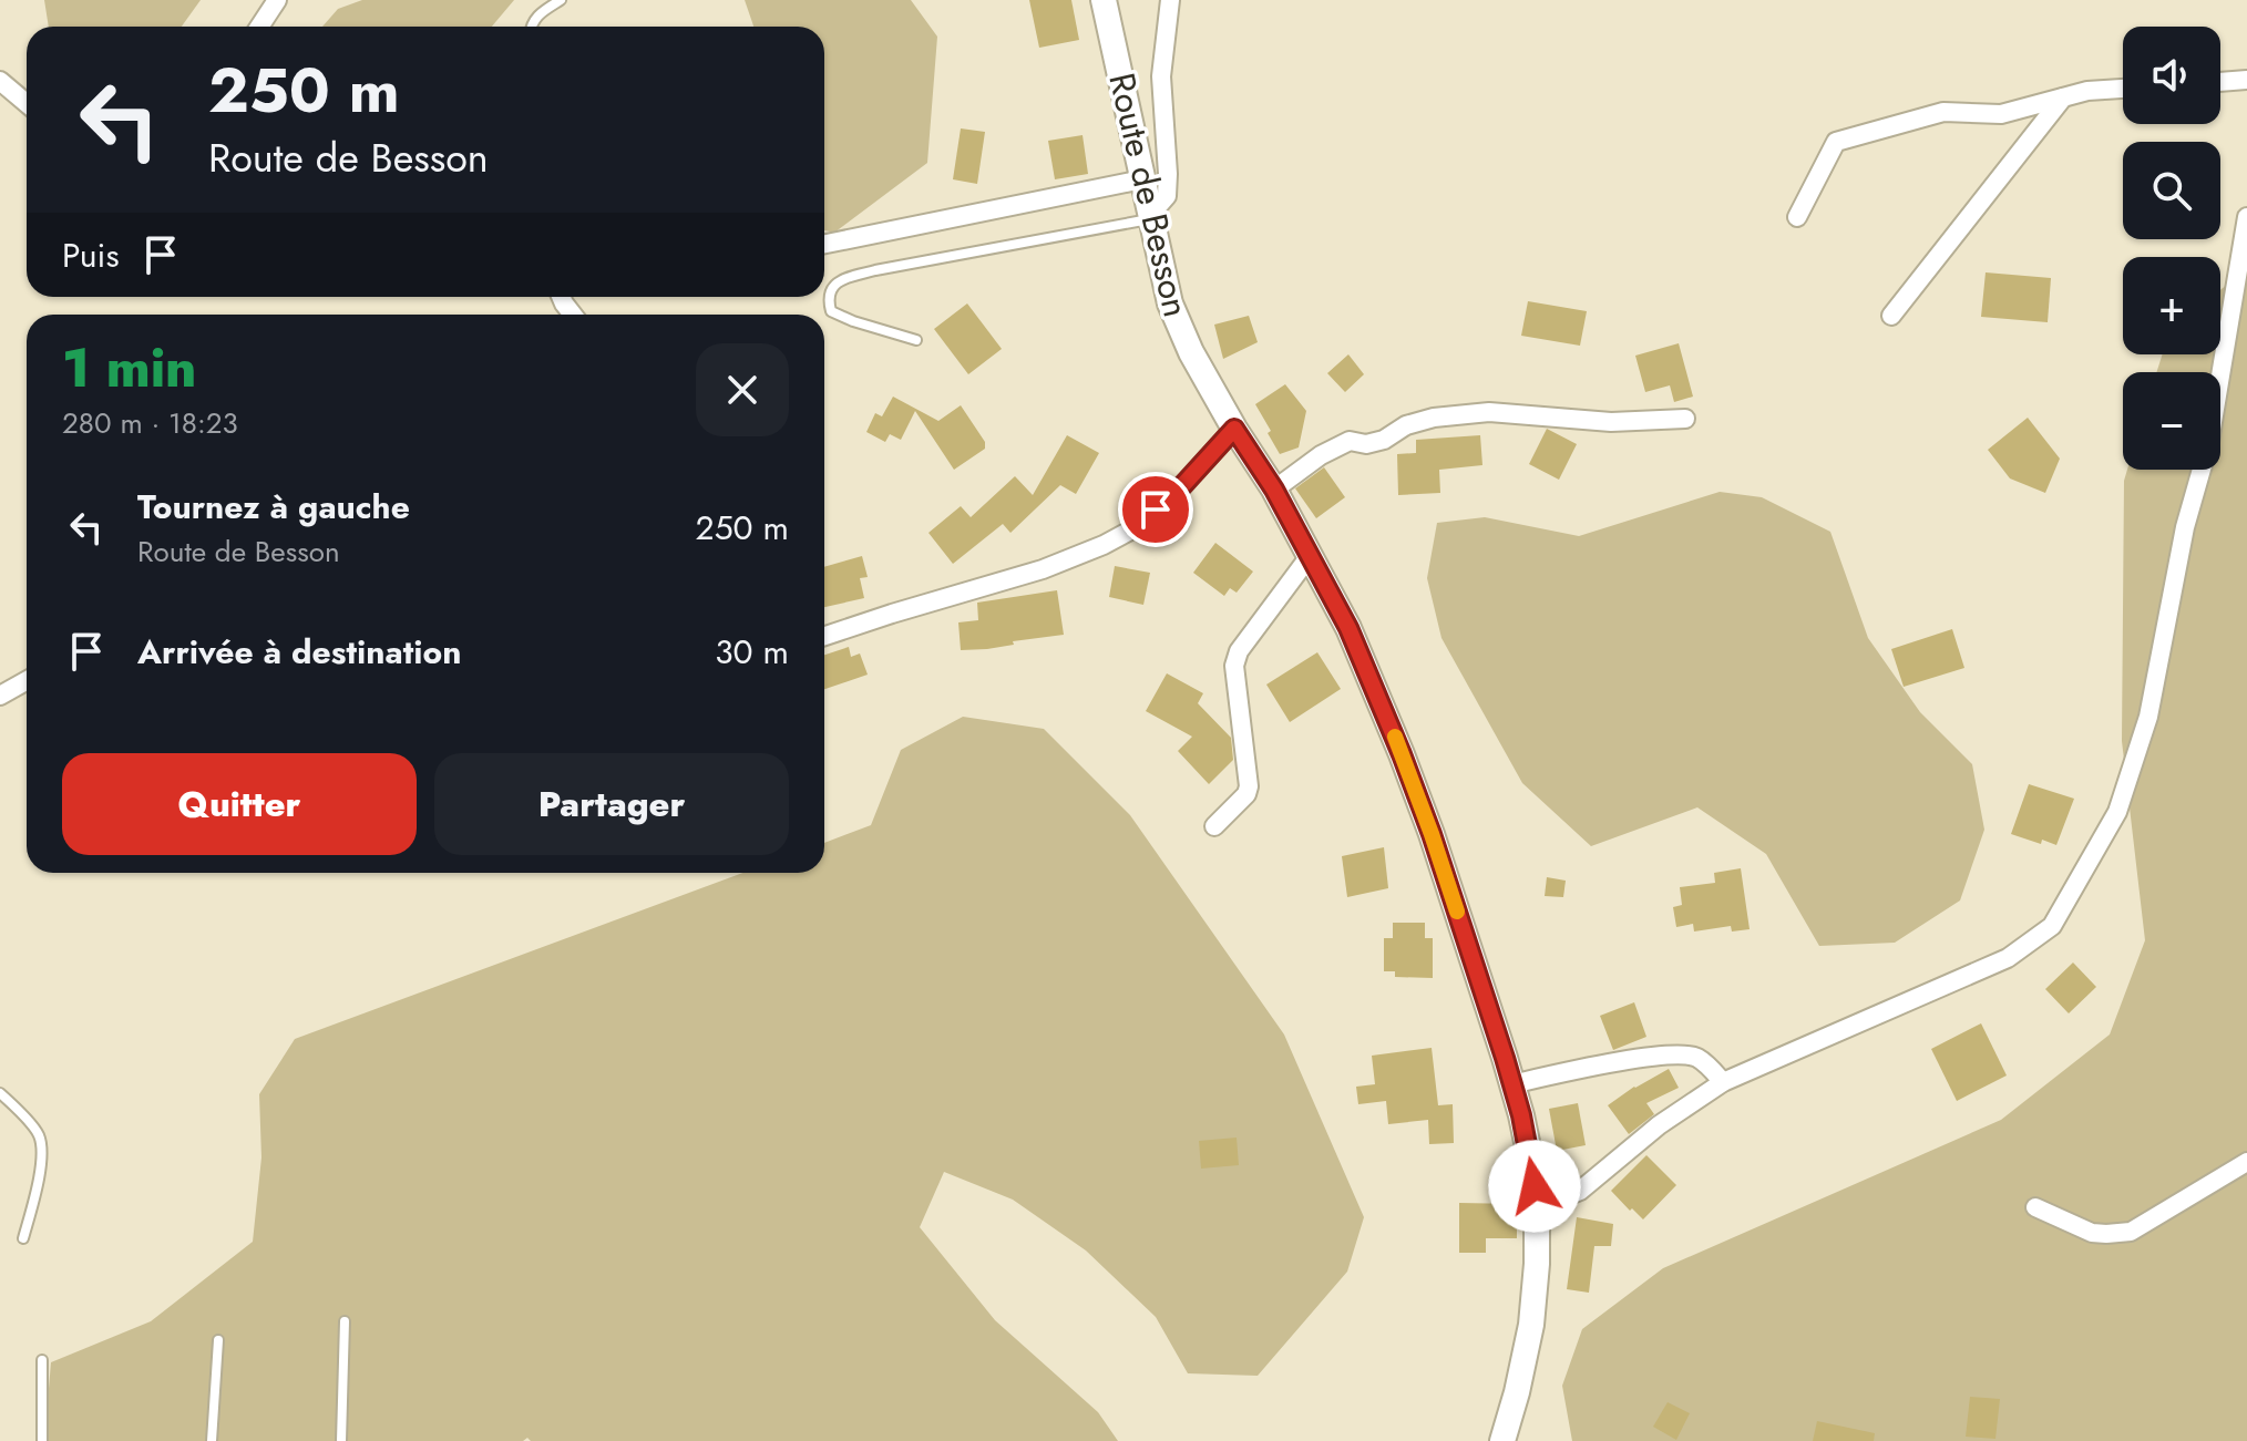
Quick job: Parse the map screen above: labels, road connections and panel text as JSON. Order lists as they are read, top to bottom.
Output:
{
  "streets": {
    "main road": ["Route de Besson"]
  },
  "page": {
    "map_buttons": ["+", "−"],
    "turn": ["250 m", "Route de Besson"],
    "then": "Puis",
    "heading": ["1 min", "280 m · 18:23"],
    "list": [
      {
        "name": "Tournez à gauche",
        "note": "Route de Besson",
        "value": "250 m"
      },
      {
        "name": "Arrivée à destination",
        "value": "30 m"
      }
    ],
    "buttons": ["Quitter", "Partager"]
  }
}
